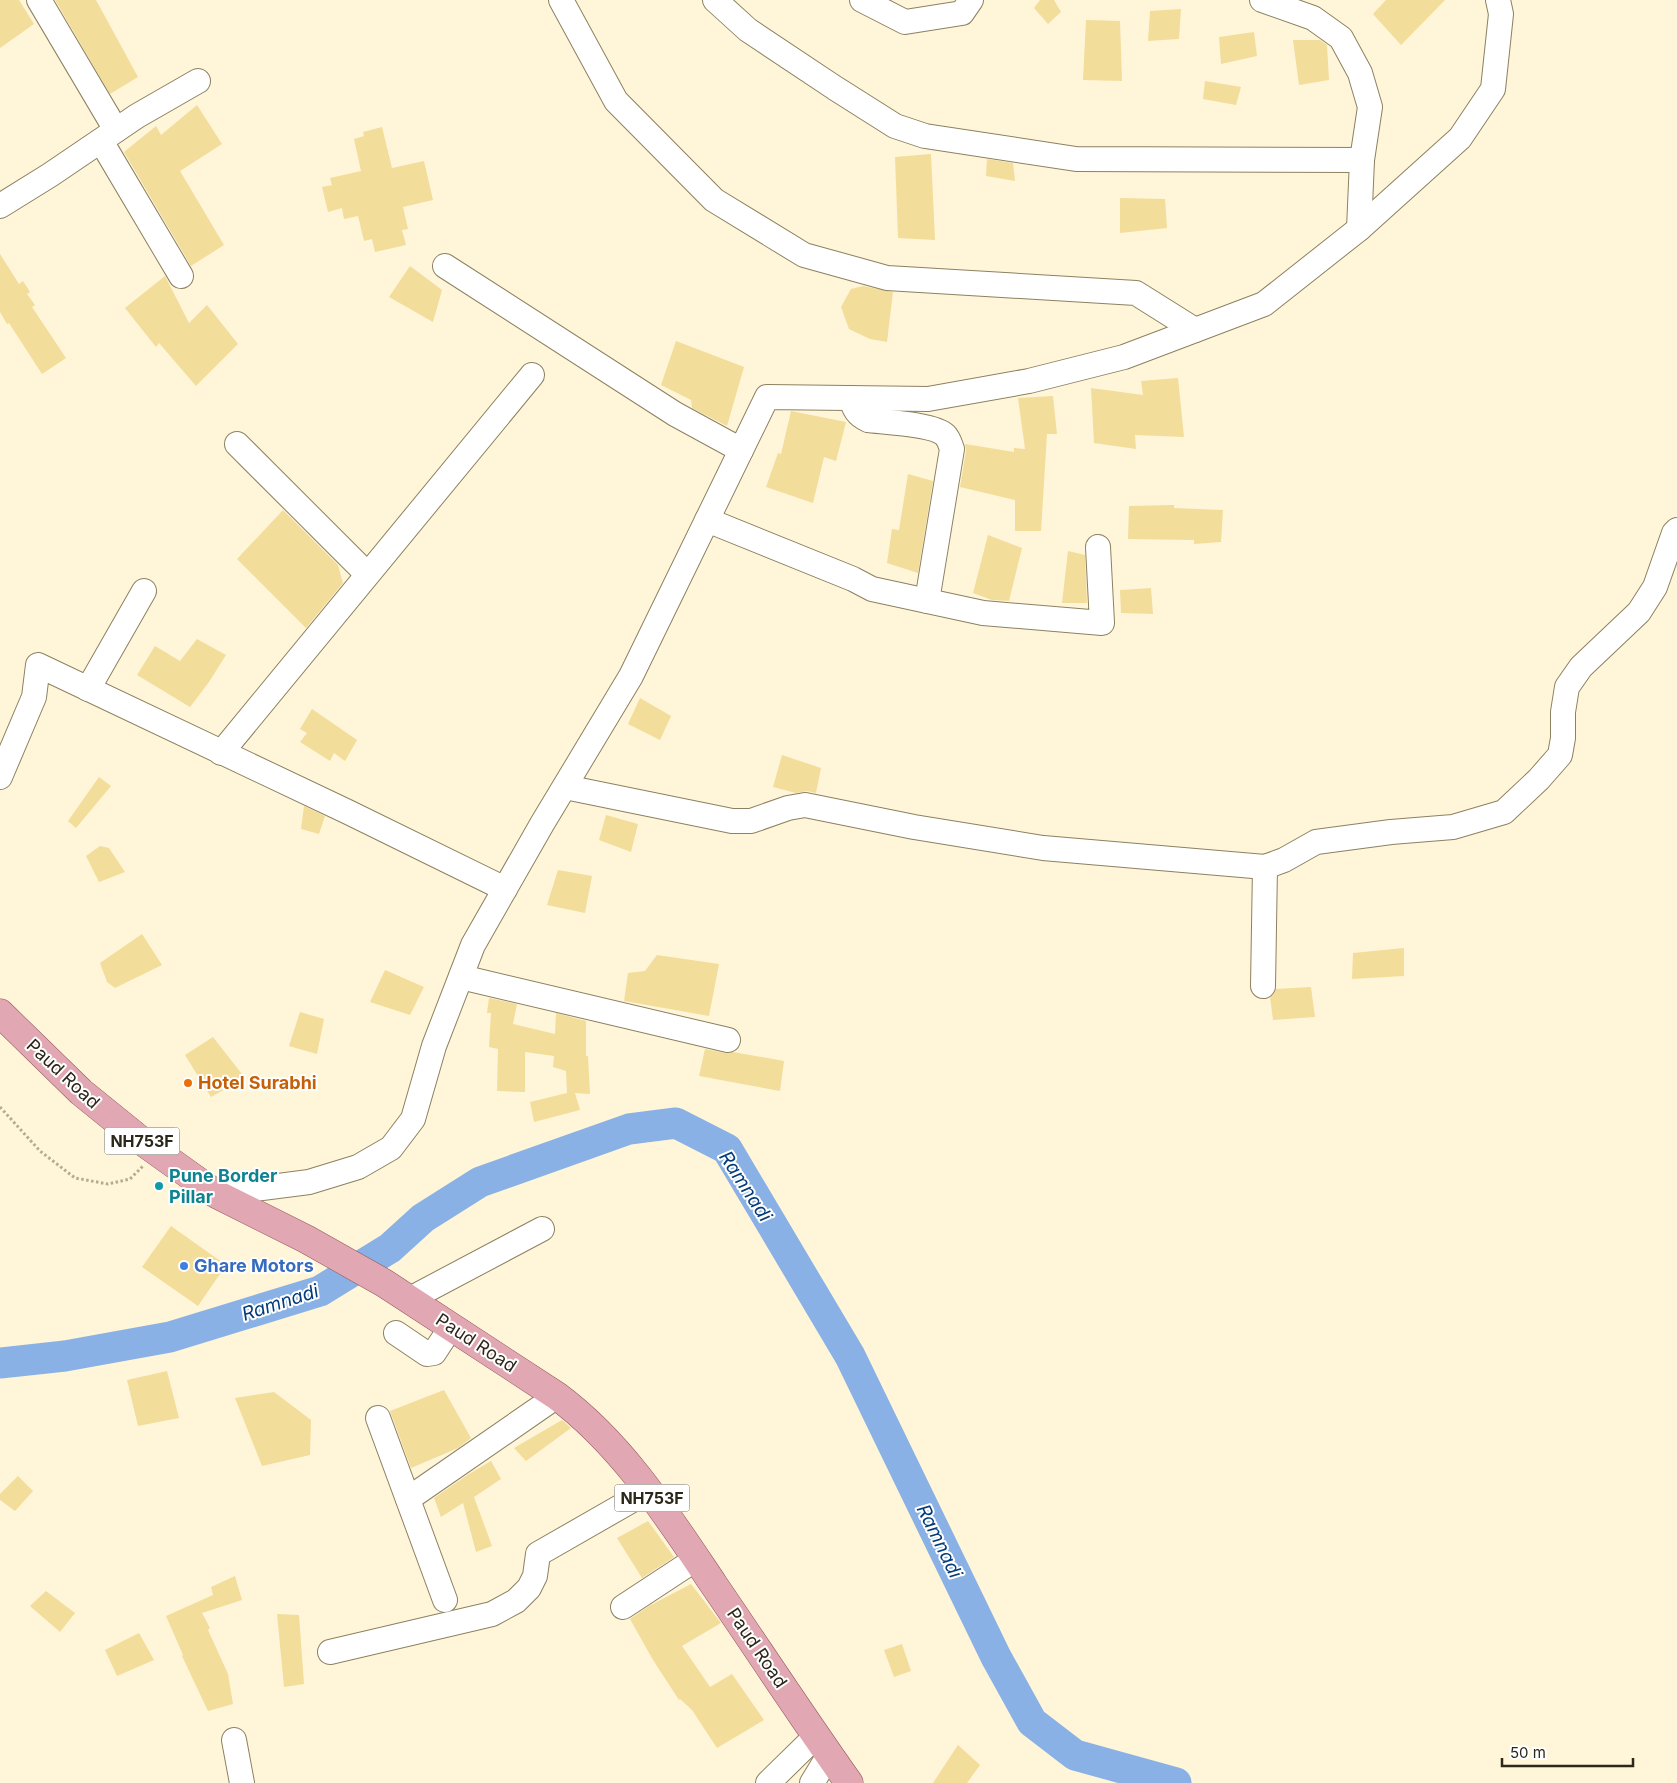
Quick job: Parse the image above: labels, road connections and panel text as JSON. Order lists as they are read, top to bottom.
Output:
{
  "streets": {
    "main road": ["Paud Road", "NH753F"]
  },
  "water": ["Ramnadi"],
  "places": ["Hotel Surabhi", "Pune Border Pillar", "Ghare Motors"],
  "scale_bar": "50 m"
}
